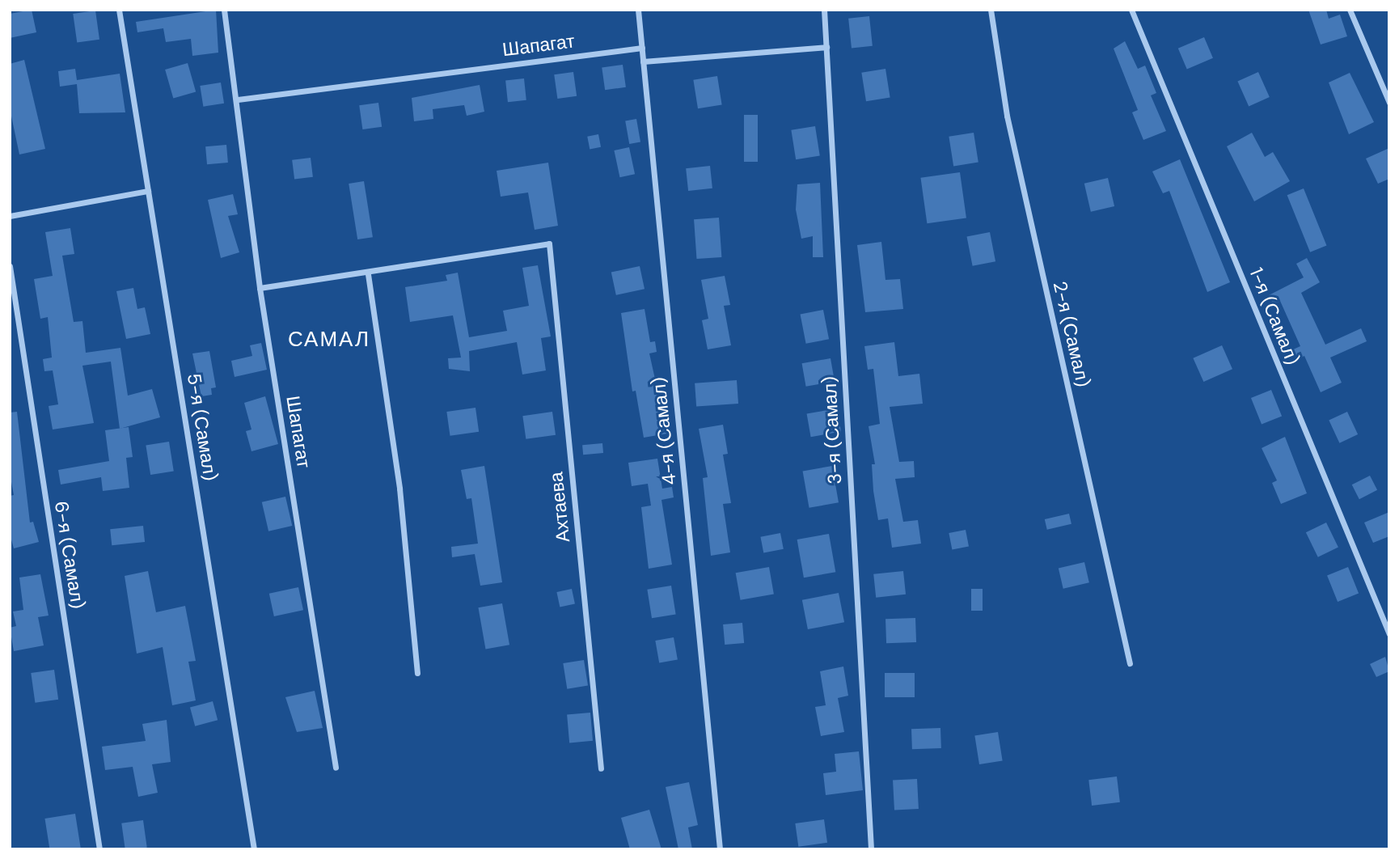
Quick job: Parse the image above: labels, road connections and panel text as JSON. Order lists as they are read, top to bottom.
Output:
{
  "streets": {
    "street": [
      "Шапагат",
      "1-я (Самал)",
      "2-я (Самал)",
      "5-я (Самал)",
      "3-я (Самал)",
      "4-я (Самал)",
      "Ахтаева",
      "6-я (Самал)"
    ]
  },
  "crossings": [
    ["Шапагат", "4-я (Самал)"]
  ],
  "districts": ["САМАЛ"]
}
